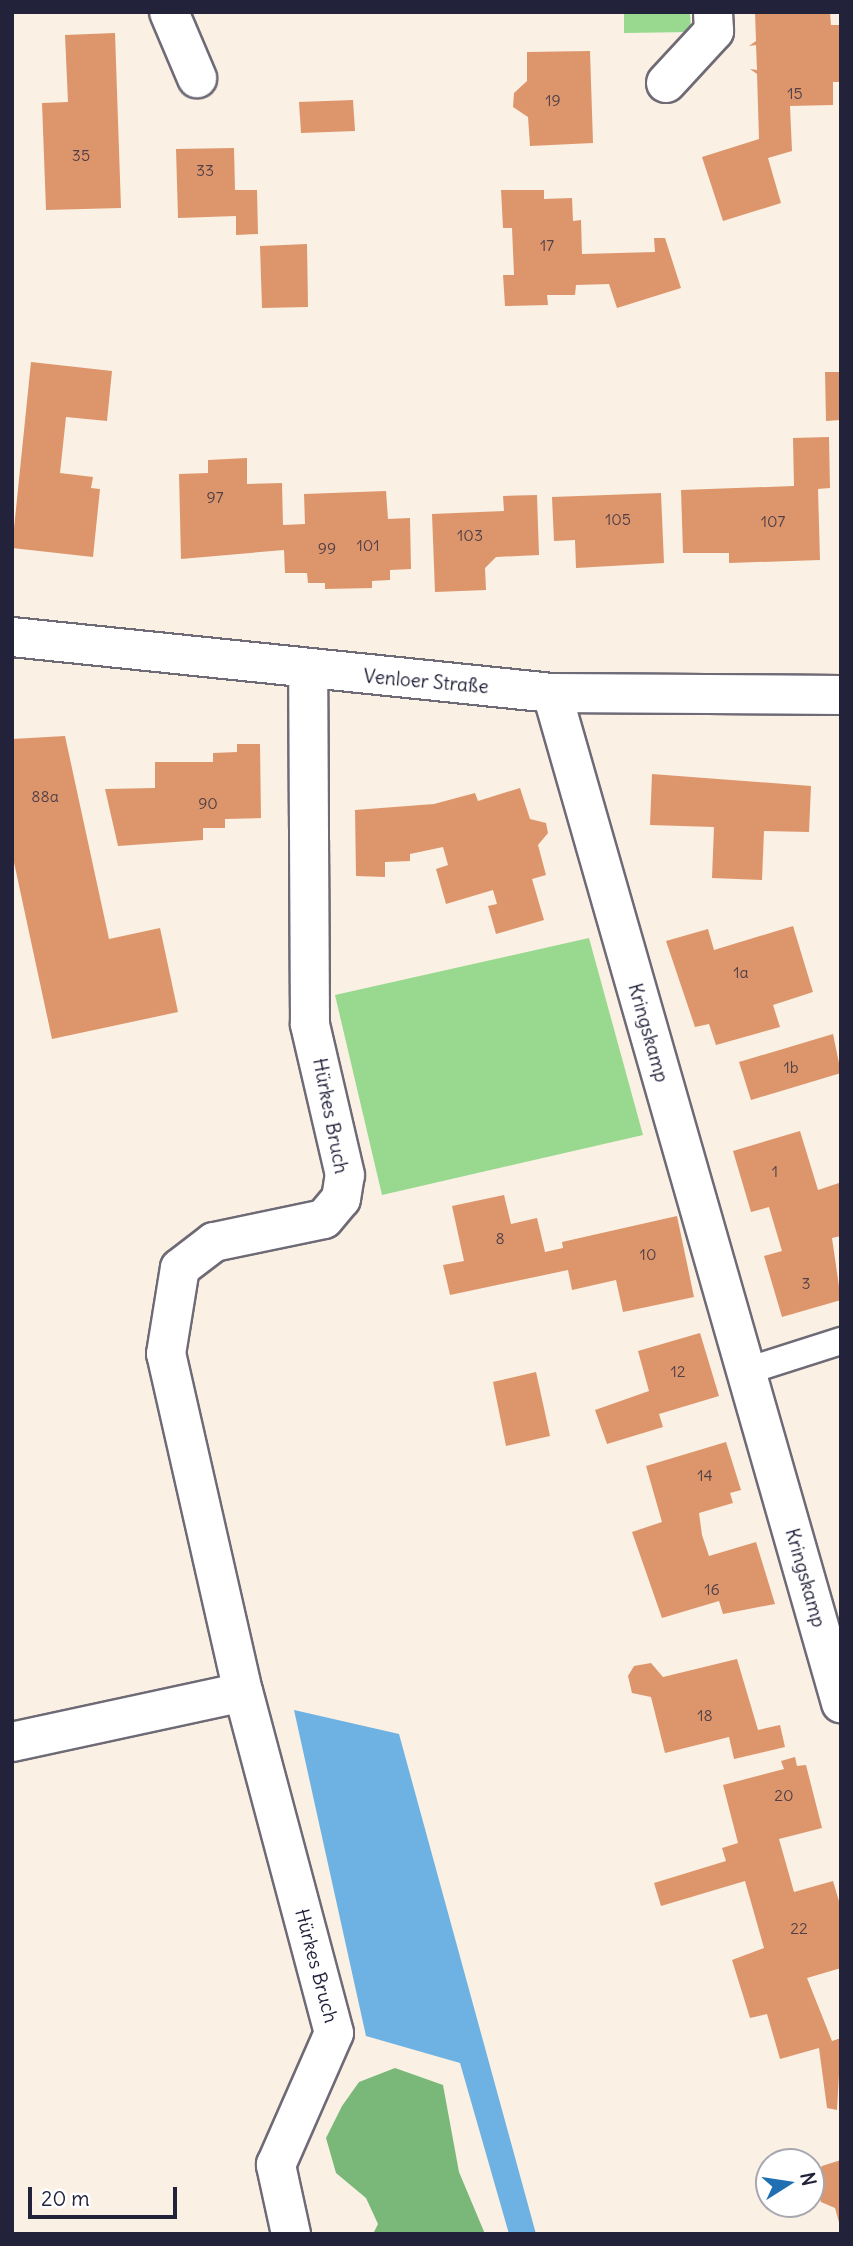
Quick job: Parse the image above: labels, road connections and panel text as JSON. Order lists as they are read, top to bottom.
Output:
{
  "streets": {
    "street": ["Venloer Straße", "Kringskamp", "Hürkes Bruch"]
  },
  "crossings": [
    ["Venloer Straße", "Kringskamp"],
    ["Venloer Straße", "Hürkes Bruch"]
  ],
  "house_numbers": [
    "15",
    "19",
    "35",
    "33",
    "17",
    "97",
    "105",
    "107",
    "103",
    "101",
    "99",
    "88a",
    "90",
    "1a",
    "1b",
    "1",
    "8",
    "10",
    "3",
    "12",
    "14",
    "16",
    "18",
    "20",
    "22"
  ],
  "scale_bar": "20 m",
  "north": "right"
}
